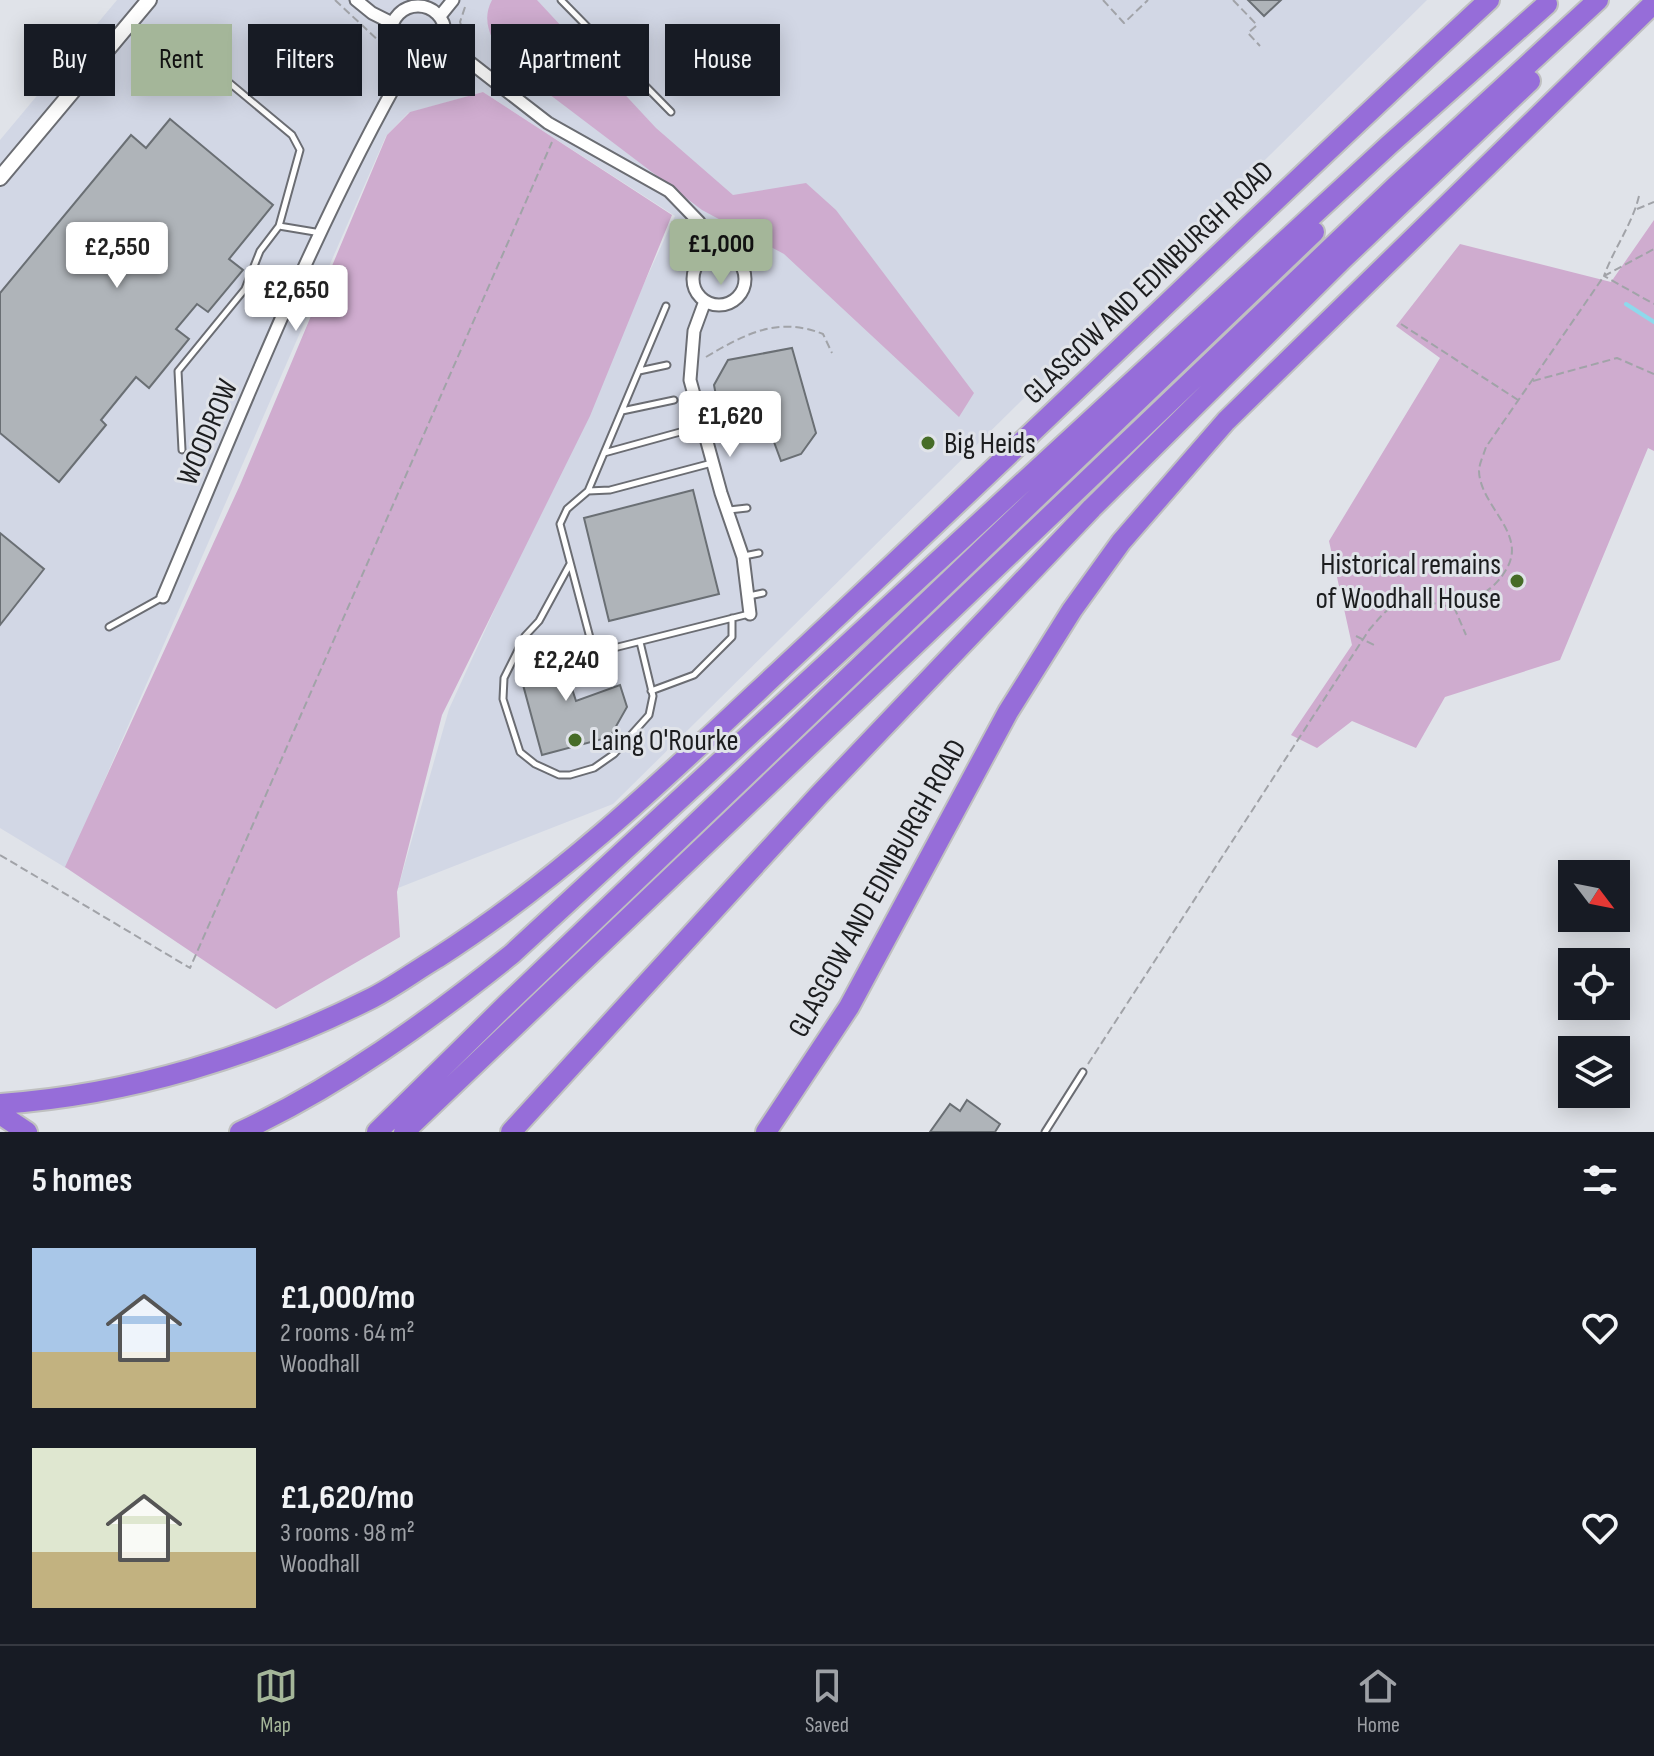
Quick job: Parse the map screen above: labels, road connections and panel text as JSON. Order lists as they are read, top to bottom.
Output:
{
  "streets": {
    "highway": ["GLASGOW AND EDINBURGH ROAD"],
    "street": ["WOODROW"]
  },
  "places": ["Big Heids", "Historical remains of Woodhall House", "Laing O'Rourke"],
  "north": "bottom right",
  "page": {
    "chip": [
      "Buy",
      "Rent",
      "Filters",
      "New",
      "Apartment",
      "House"
    ],
    "price": [
      "£1,000",
      "£2,550",
      "£2,650",
      "£1,620",
      "£2,240"
    ],
    "heading": "5 homes",
    "list": [
      {
        "name": "£1,000/mo",
        "note": "2 rooms · 64 m² · Woodhall"
      },
      {
        "name": "£1,620/mo",
        "note": "3 rooms · 98 m² · Woodhall"
      }
    ],
    "tabs": ["Map", "Saved", "Home"]
  }
}
